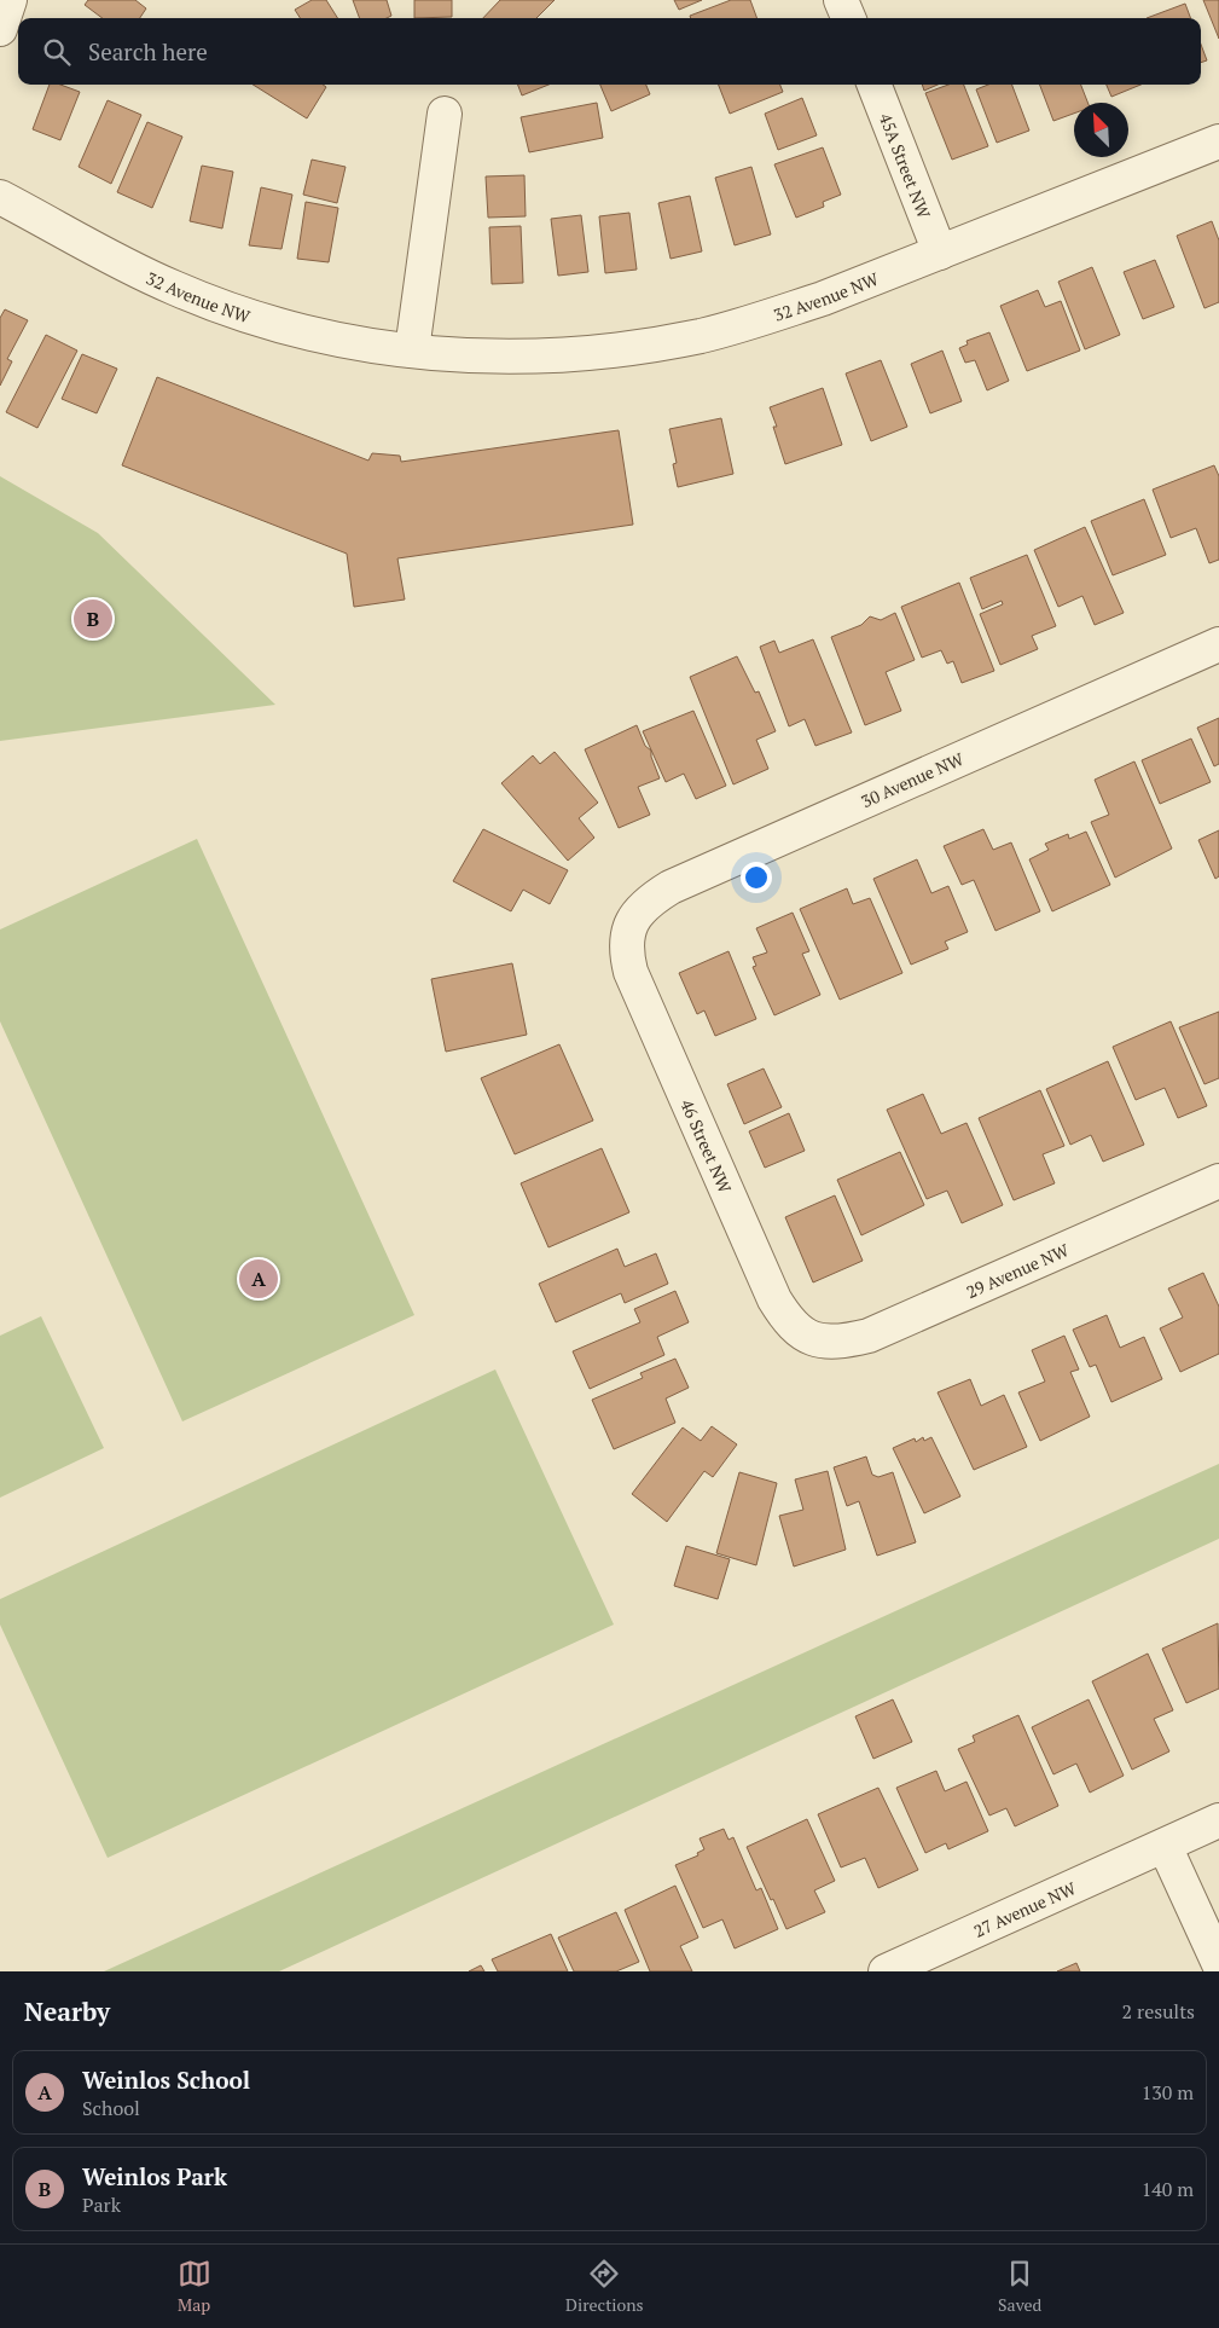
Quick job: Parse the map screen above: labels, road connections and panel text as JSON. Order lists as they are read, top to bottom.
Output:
{
  "streets": {
    "street": [
      "45A Street NW",
      "32 Avenue NW",
      "30 Avenue NW",
      "46 Street NW",
      "29 Avenue NW",
      "27 Avenue NW"
    ]
  },
  "crossings": [
    ["45A Street NW", "32 Avenue NW"],
    ["30 Avenue NW", "46 Street NW"],
    ["46 Street NW", "29 Avenue NW"]
  ],
  "north": "top left",
  "page": {
    "search": "Search here",
    "pins": ["B", "A"],
    "heading": ["Nearby", "2 results"],
    "list": [
      {
        "mark": "A",
        "name": "Weinlos School",
        "note": "School",
        "value": "130 m"
      },
      {
        "mark": "B",
        "name": "Weinlos Park",
        "note": "Park",
        "value": "140 m"
      }
    ],
    "nav": ["Map", "Directions", "Saved"]
  }
}
